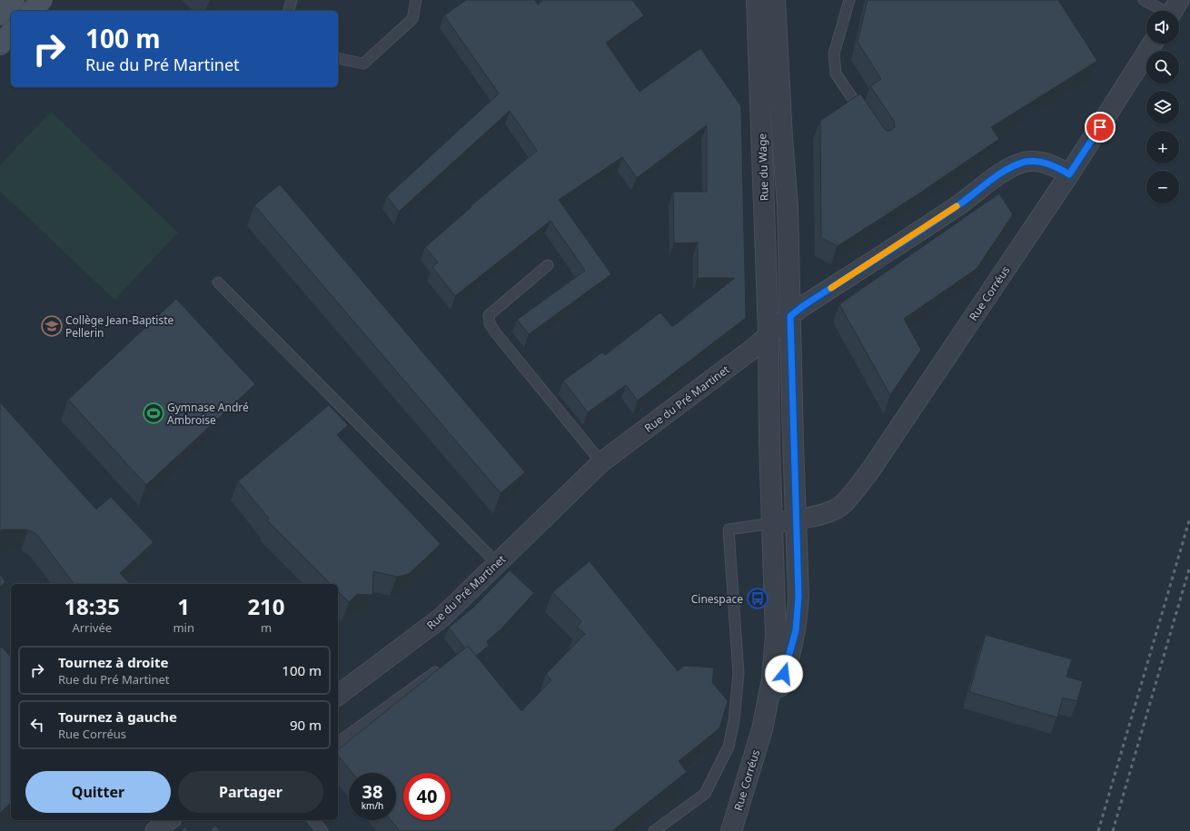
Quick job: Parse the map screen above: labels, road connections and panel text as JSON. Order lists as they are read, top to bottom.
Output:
{
  "streets": {
    "street": ["Rue du Wage", "Rue Corréus", "Rue du Pré Martinet"]
  },
  "crossings": [
    ["Rue du Wage", "Rue Corréus"],
    ["Rue du Wage", "Rue du Pré Martinet"],
    ["Rue Corréus", "Rue du Pré Martinet"]
  ],
  "places": {
    "school or university": ["Collège Jean-Baptiste Pellerin"],
    "sports": ["Gymnase André Ambroise"],
    "bus stop": ["Cinespace"]
  },
  "page": {
    "map_buttons": ["+", "−"],
    "turn": ["100 m", "Rue du Pré Martinet"],
    "eta": [
      "18:35",
      "Arrivée",
      "1",
      "min",
      "210",
      "m"
    ],
    "list": [
      {
        "name": "Tournez à droite",
        "note": "Rue du Pré Martinet",
        "value": "100 m"
      },
      {
        "name": "Tournez à gauche",
        "note": "Rue Corréus",
        "value": "90 m"
      }
    ],
    "buttons": ["Quitter", "Partager"],
    "speed": "38 km/h",
    "limit": "40"
  }
}
